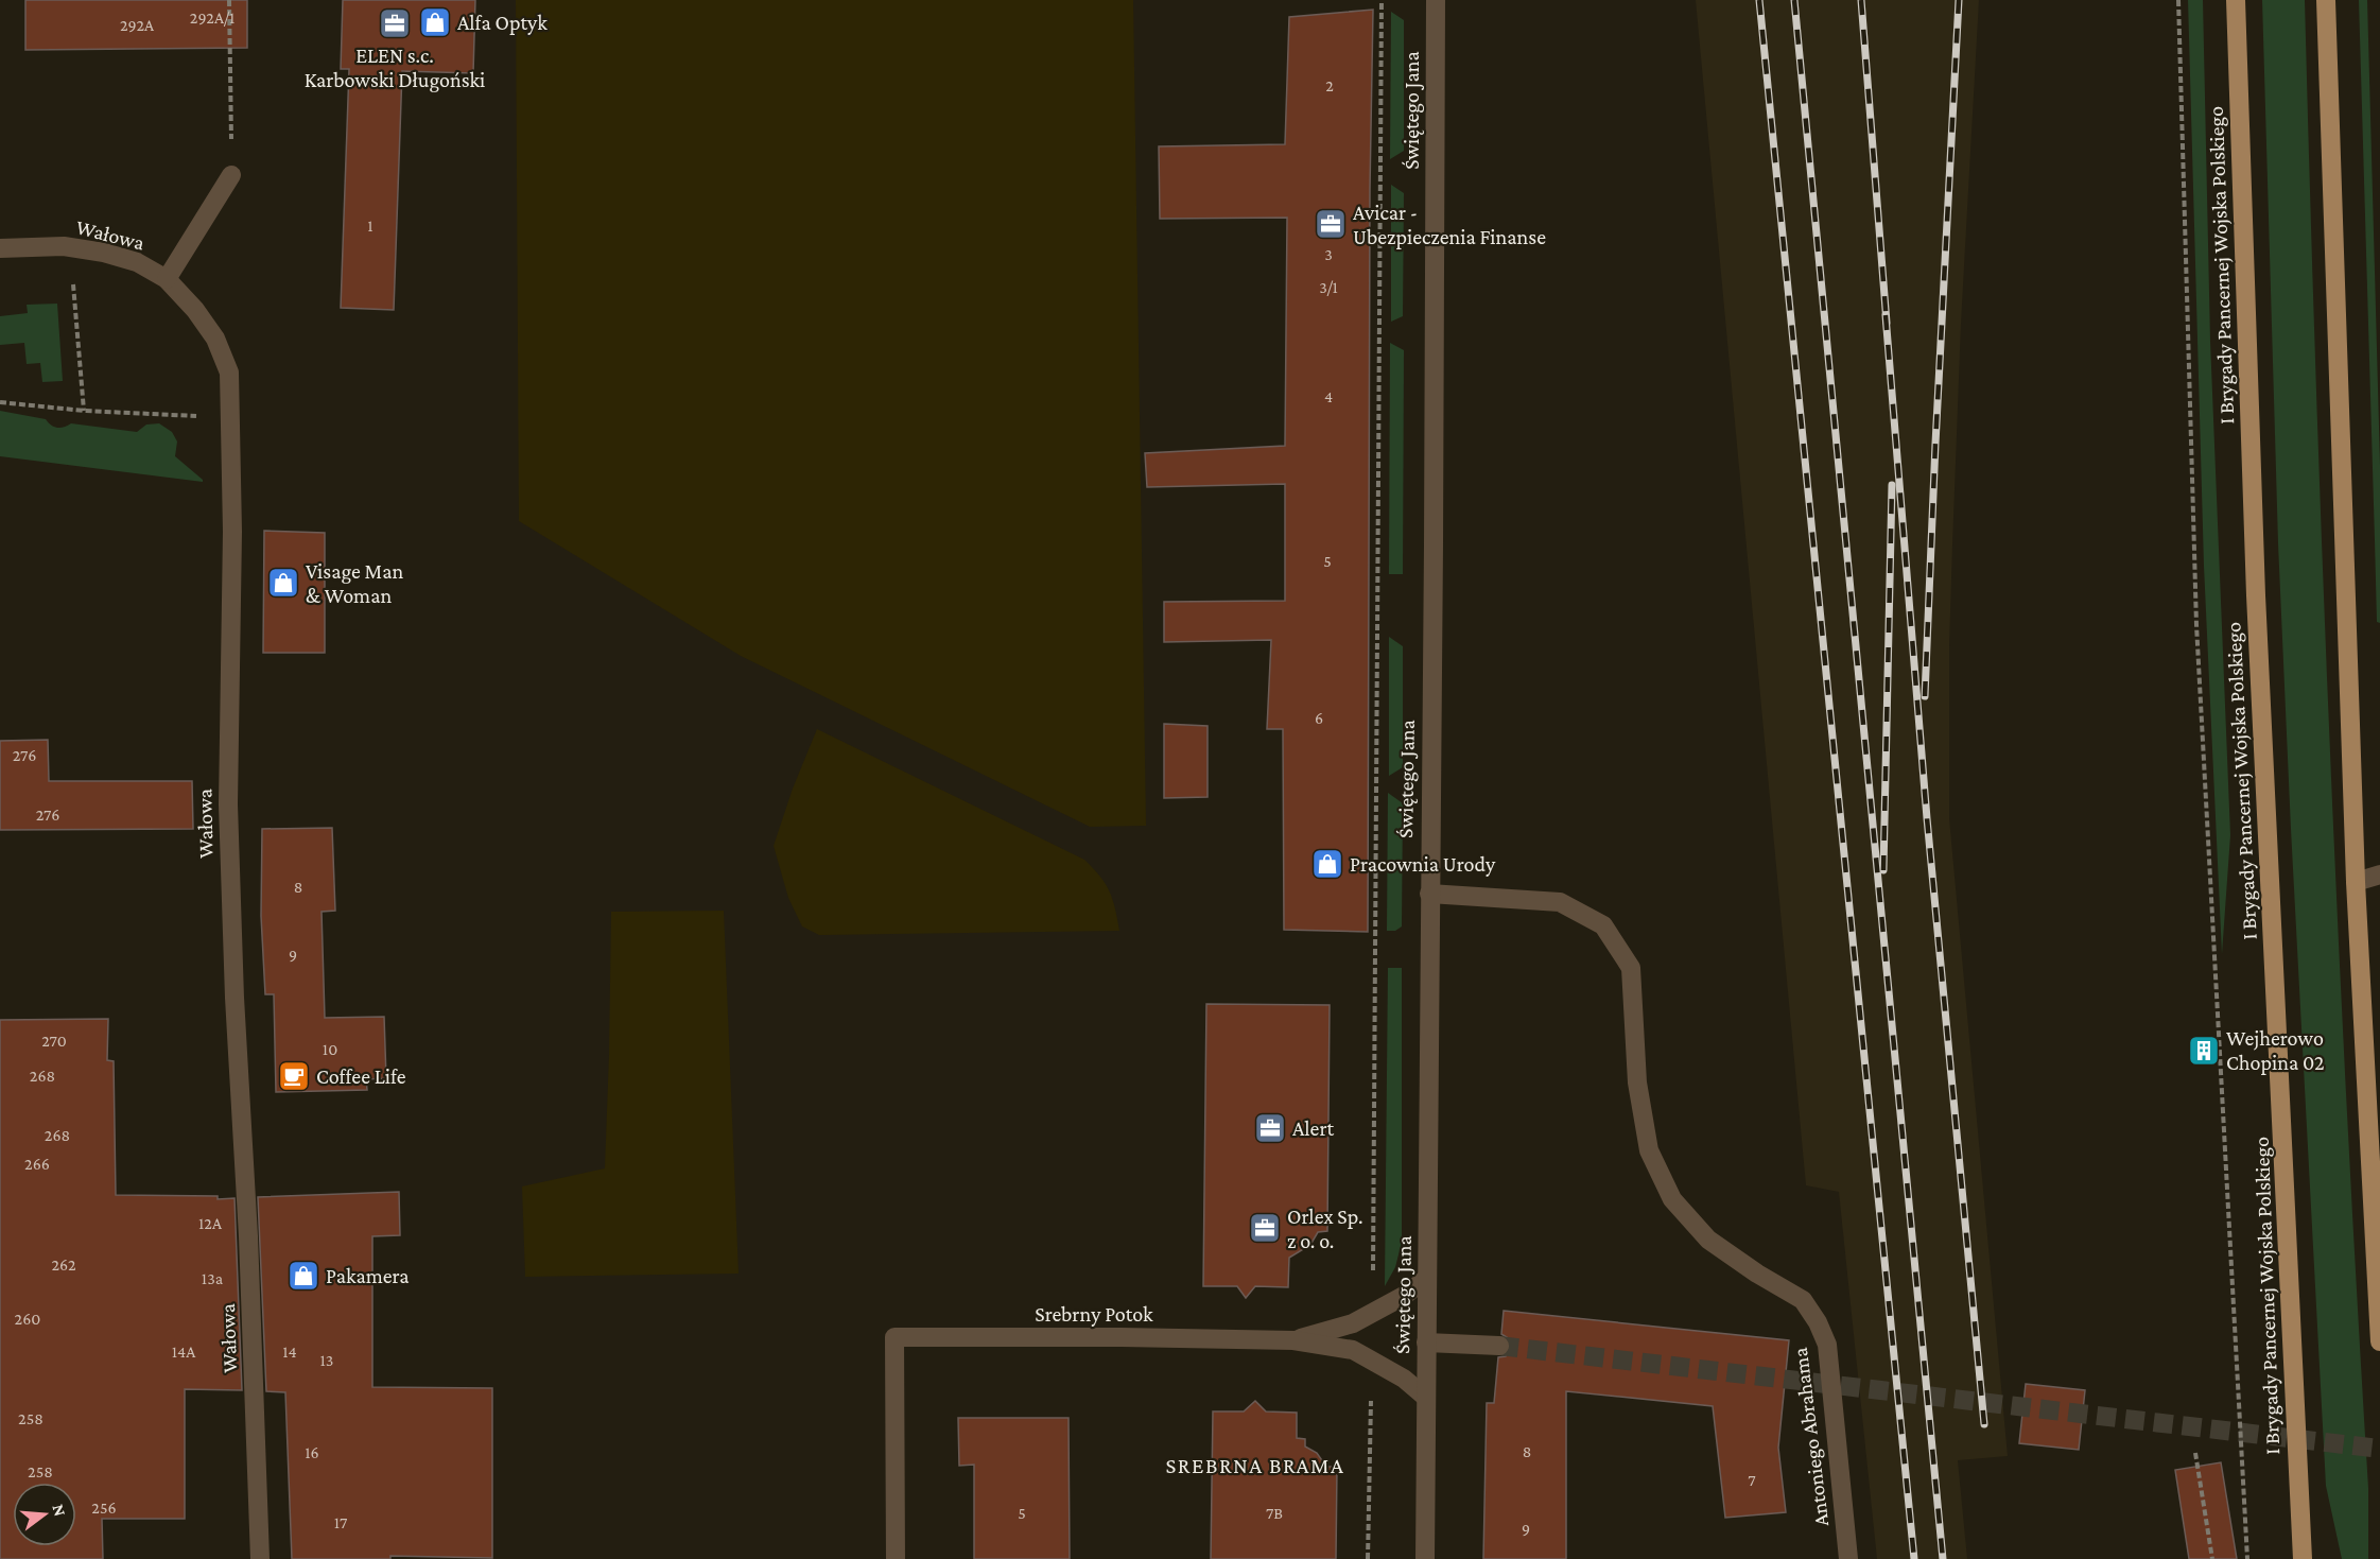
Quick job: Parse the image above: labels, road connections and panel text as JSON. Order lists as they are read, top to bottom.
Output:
{
  "streets": {
    "main road": ["I Brygady Pancernej Wojska Polskiego"],
    "street": [
      "Świętego Jana",
      "Wałowa",
      "Srebrny Potok",
      "Antoniego Abrahama"
    ]
  },
  "crossings": [
    ["Świętego Jana", "Srebrny Potok"],
    ["Świętego Jana", "Antoniego Abrahama"]
  ],
  "districts": ["SREBRNA BRAMA"],
  "places": {
    "shop": [
      "Alfa Optyk",
      "Visage Man & Woman",
      "Pracownia Urody",
      "Pakamera"
    ],
    "office": [
      "ELEN s.c. Karbowski Długoński",
      "Avicar - Ubezpieczenia Finanse",
      "Alert",
      "Orlex Sp. z o. o."
    ],
    "building": ["Wejherowo Chopina 02"],
    "cafe": ["Coffee Life"]
  },
  "house_numbers": [
    "292A/1",
    "292A",
    "2",
    "1",
    "3",
    "3/1",
    "4",
    "5",
    "6",
    "276",
    "276",
    "8",
    "9",
    "270",
    "10",
    "268",
    "268",
    "266",
    "12A",
    "262",
    "13a",
    "260",
    "14A",
    "14",
    "13",
    "258",
    "8",
    "16",
    "258",
    "7",
    "256",
    "5",
    "7B",
    "17",
    "9"
  ],
  "north": "right"
}
